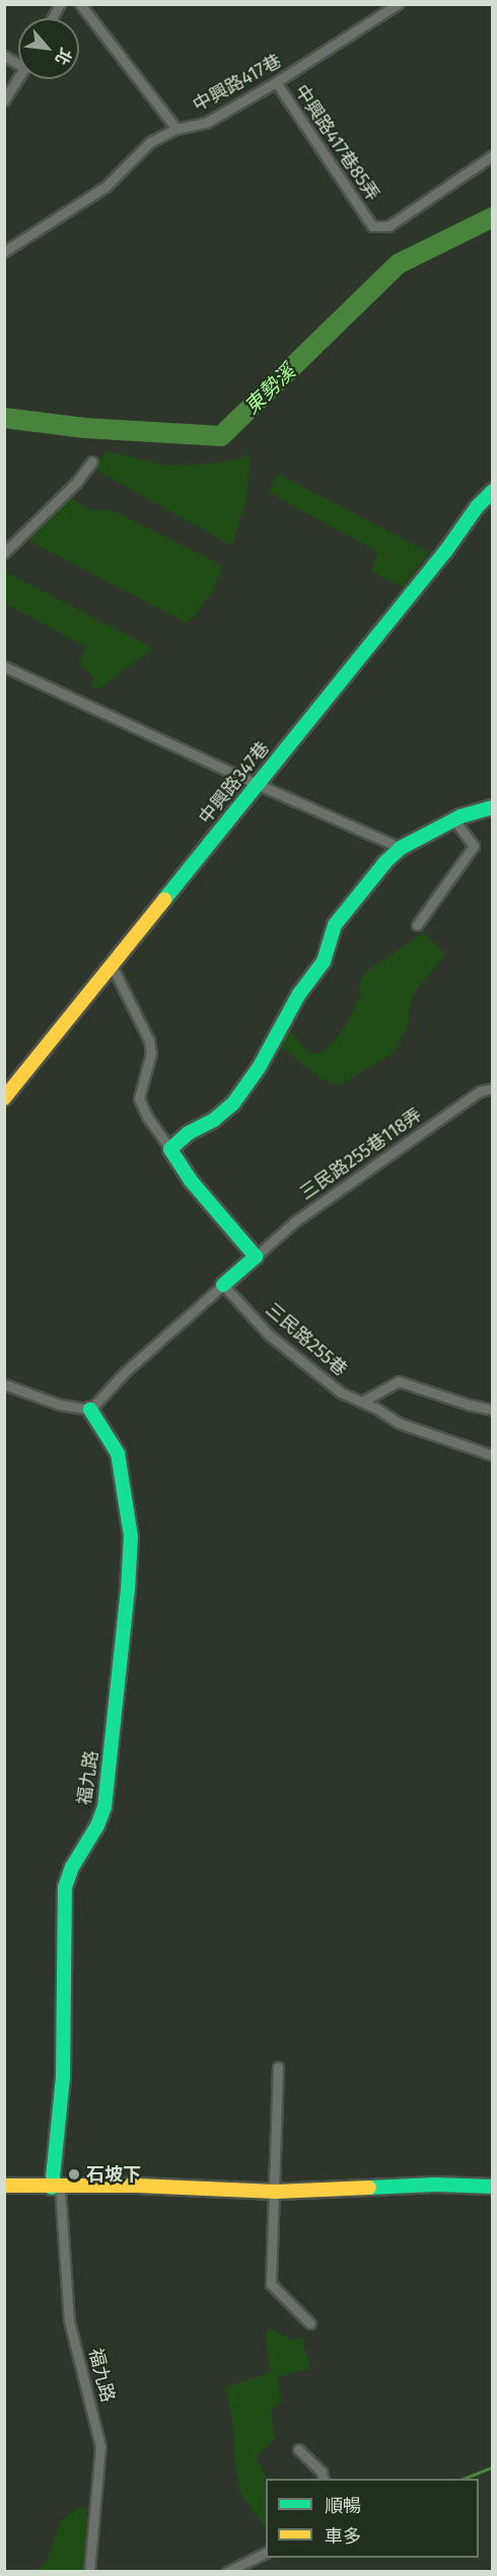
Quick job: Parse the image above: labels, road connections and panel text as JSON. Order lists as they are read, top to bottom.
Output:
{
  "streets": {
    "street": [
      "中興路417巷",
      "中興路417巷85弄",
      "中興路347巷",
      "三民路255巷118弄",
      "三民路255巷",
      "福九路"
    ]
  },
  "crossings": [
    ["中興路417巷", "中興路417巷85弄"]
  ],
  "water": ["東勢溪"],
  "places": ["石坡下"],
  "legend": ["順暢", "車多"],
  "north": "bottom right"
}
